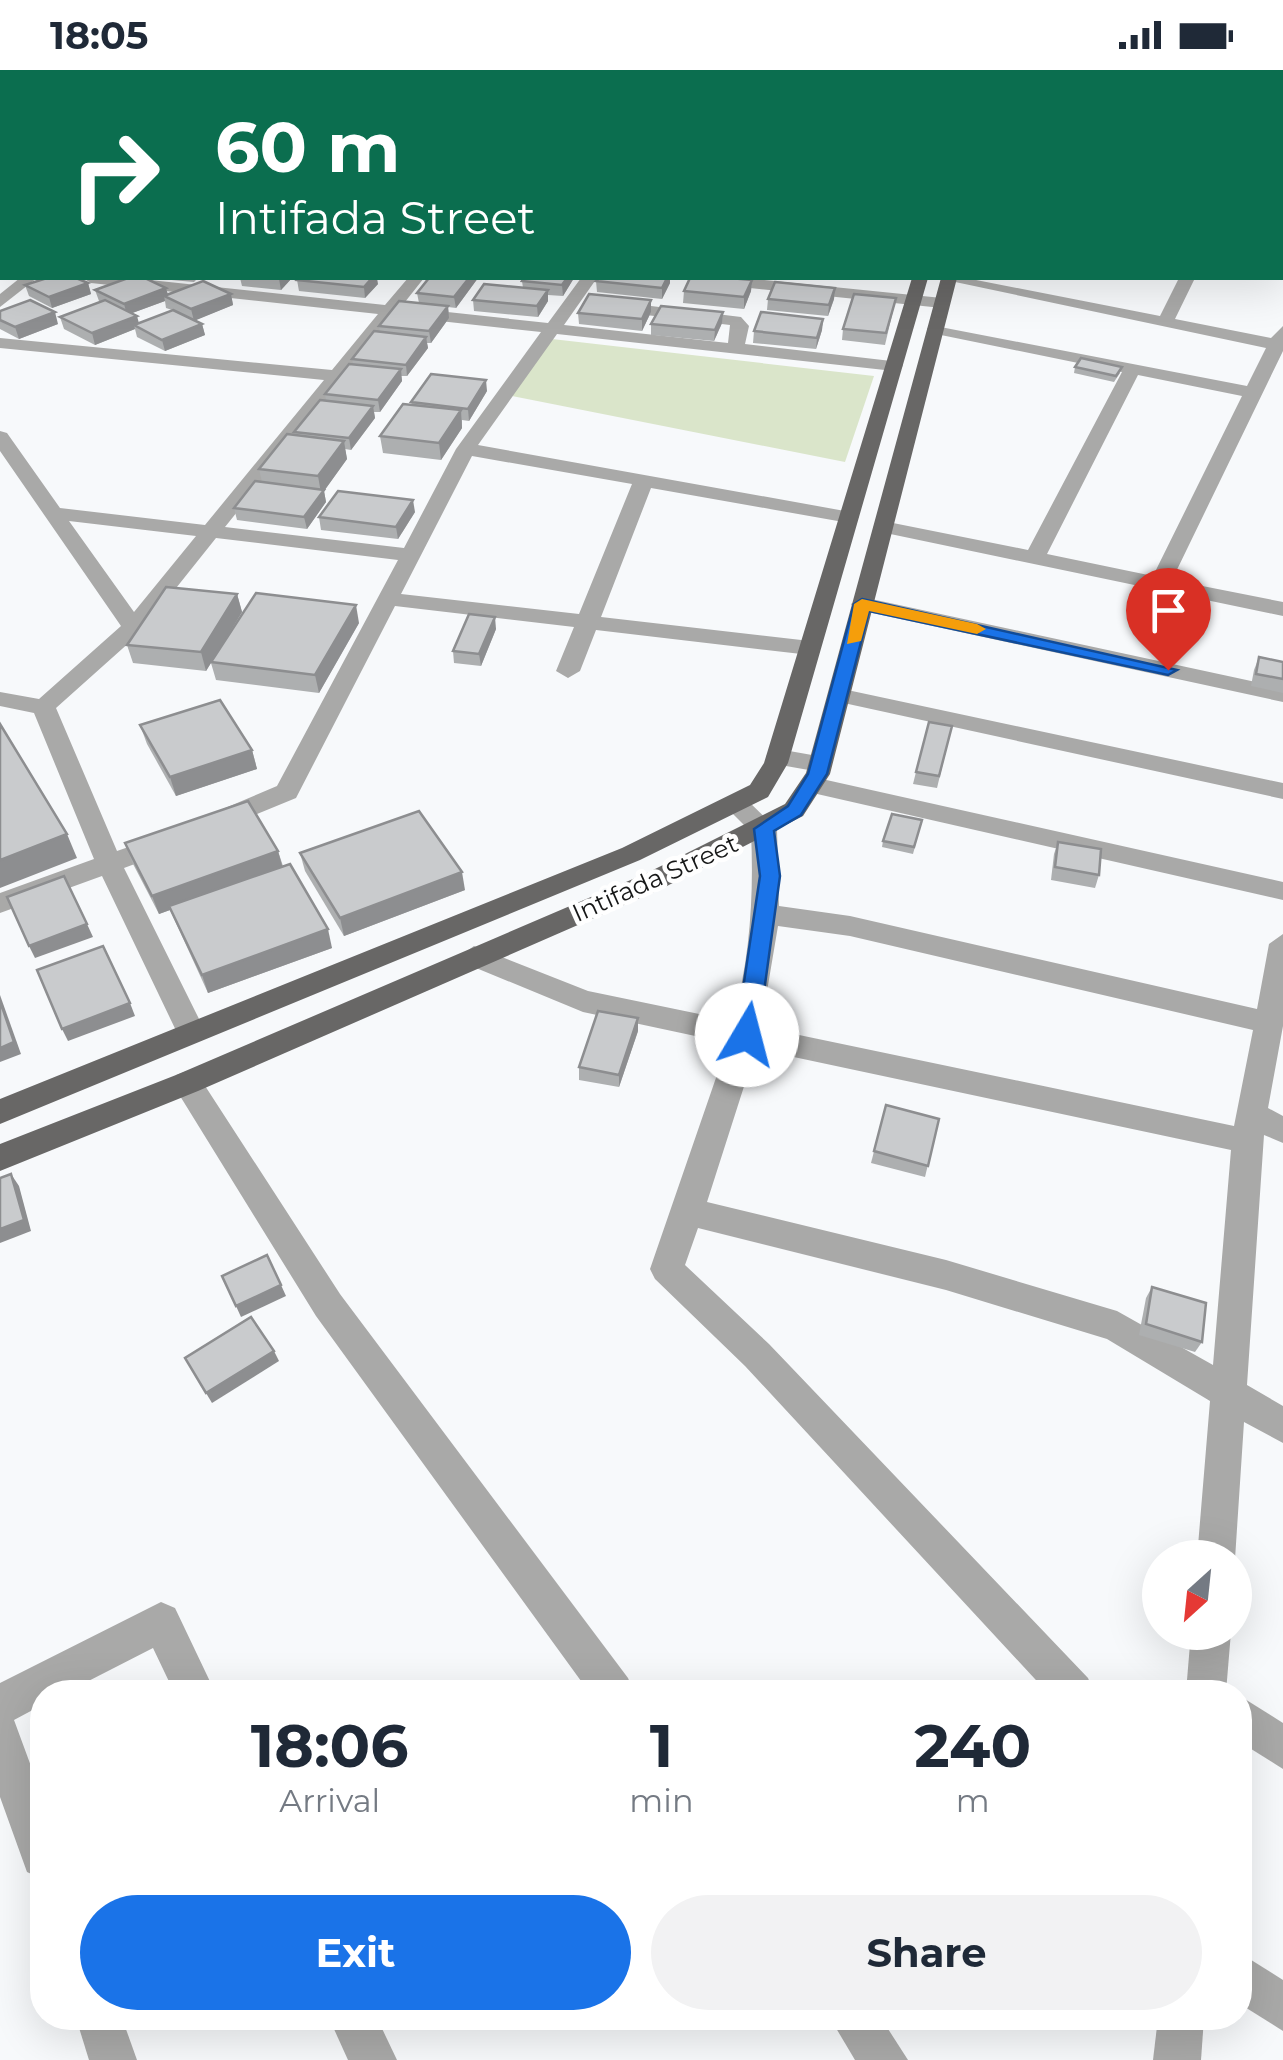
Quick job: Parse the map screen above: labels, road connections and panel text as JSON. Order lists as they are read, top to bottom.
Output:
{
  "streets": {
    "main road": ["Intifada Street"]
  },
  "north": "bottom left",
  "page": {
    "status": "18:05",
    "turn": ["60 m", "Intifada Street"],
    "eta": [
      "18:06",
      "Arrival",
      "1",
      "min",
      "240",
      "m"
    ],
    "buttons": ["Exit", "Share"]
  }
}
